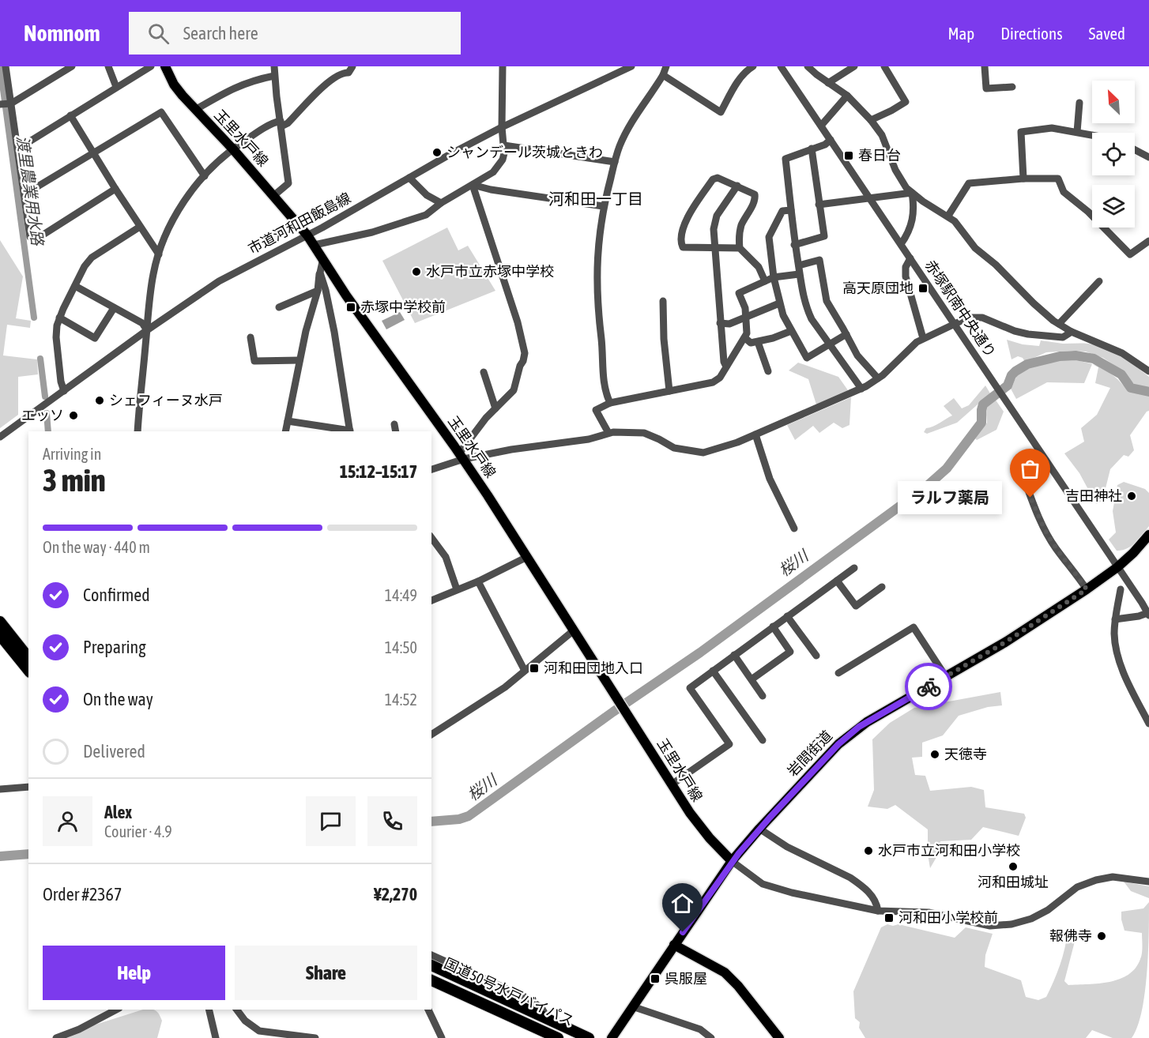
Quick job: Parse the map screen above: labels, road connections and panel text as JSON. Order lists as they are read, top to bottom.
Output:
{
  "streets": {
    "highway": ["国道50号水戸バイパス"],
    "main road": ["玉里水戸線", "岩間街道"],
    "street": ["市道河和田飯島線", "赤塚駅南中央通り"]
  },
  "crossings": [
    ["玉里水戸線", "市道河和田飯島線"],
    ["玉里水戸線", "岩間街道"],
    ["赤塚駅南中央通り", "岩間街道"]
  ],
  "districts": ["河和田一丁目"],
  "water": ["渡里農業用水路", "桜川"],
  "places": {
    "other": [
      "シャンデール茨城ときわ",
      "水戸市立赤塚中学校",
      "シェフィーヌ水戸",
      "エッソ",
      "吉田神社",
      "ラルフ薬局",
      "天徳寺",
      "水戸市立河和田小学校",
      "河和田城址",
      "報佛寺"
    ],
    "transit": [
      "春日台",
      "高天原団地",
      "赤塚中学校前",
      "河和田団地入口",
      "河和田小学校前",
      "呉服屋"
    ]
  },
  "north": "top left",
  "page": {
    "header": "Nomnom",
    "search": "Search here",
    "nav": ["Map", "Directions", "Saved"],
    "heading": ["3 min", "Arriving in", "15:12–15:17"],
    "panel": [
      "Alex",
      "Courier · 4.9",
      "Order #2367",
      "¥2,270"
    ],
    "bubble": "ラルフ薬局",
    "bar": "On the way · 440 m",
    "list": [
      ["Confirmed", "14:49"],
      ["Preparing", "14:50"],
      ["On the way", "14:52"],
      "Delivered"
    ],
    "buttons": ["Help", "Share"]
  }
}
